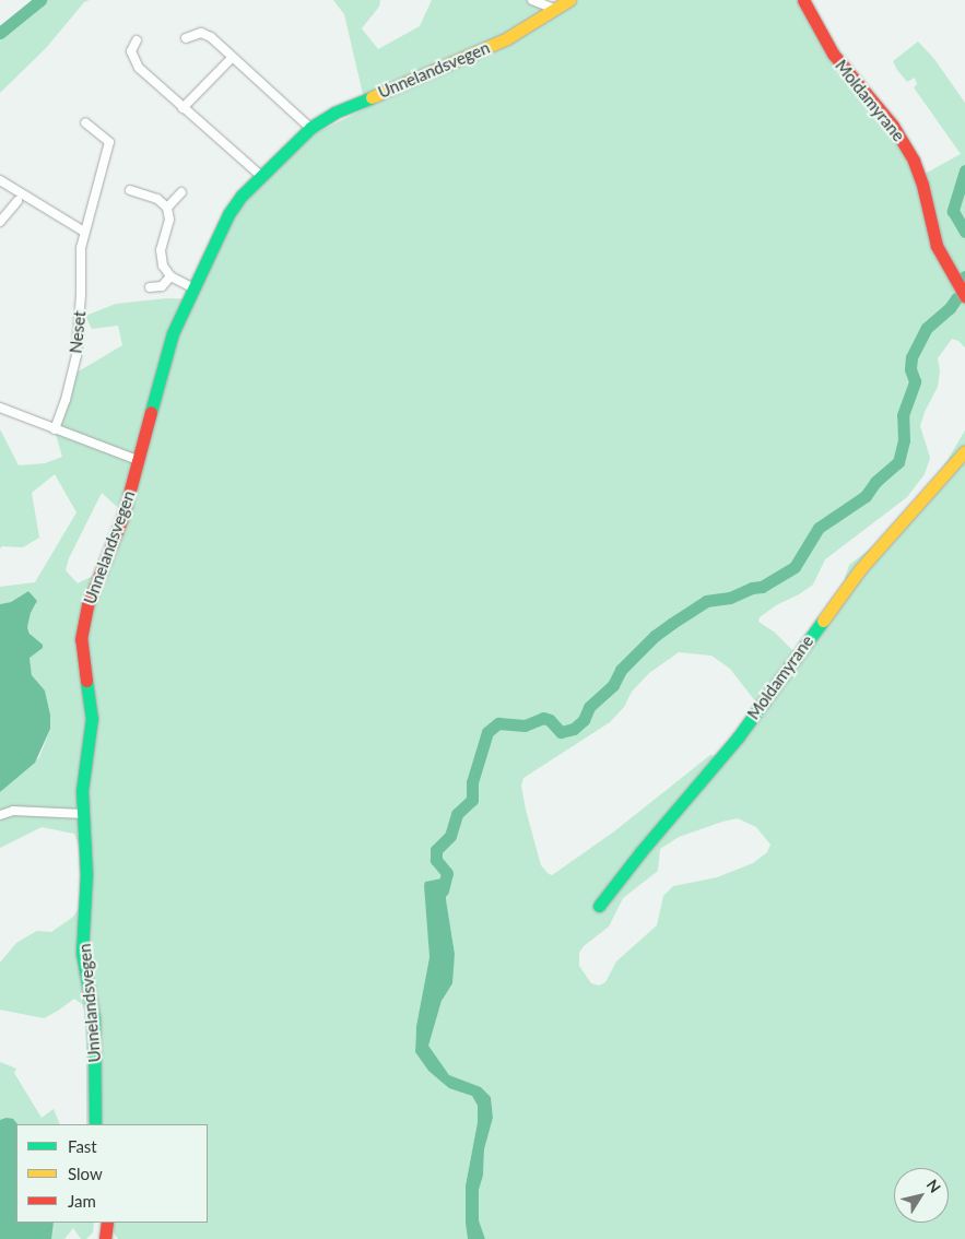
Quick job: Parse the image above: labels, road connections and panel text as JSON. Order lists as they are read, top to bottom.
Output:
{
  "streets": {
    "main road": ["Unnelandsvegen", "Moldamyrane"],
    "street": ["Neset"]
  },
  "legend": ["Fast", "Slow", "Jam"],
  "north": "top right"
}
